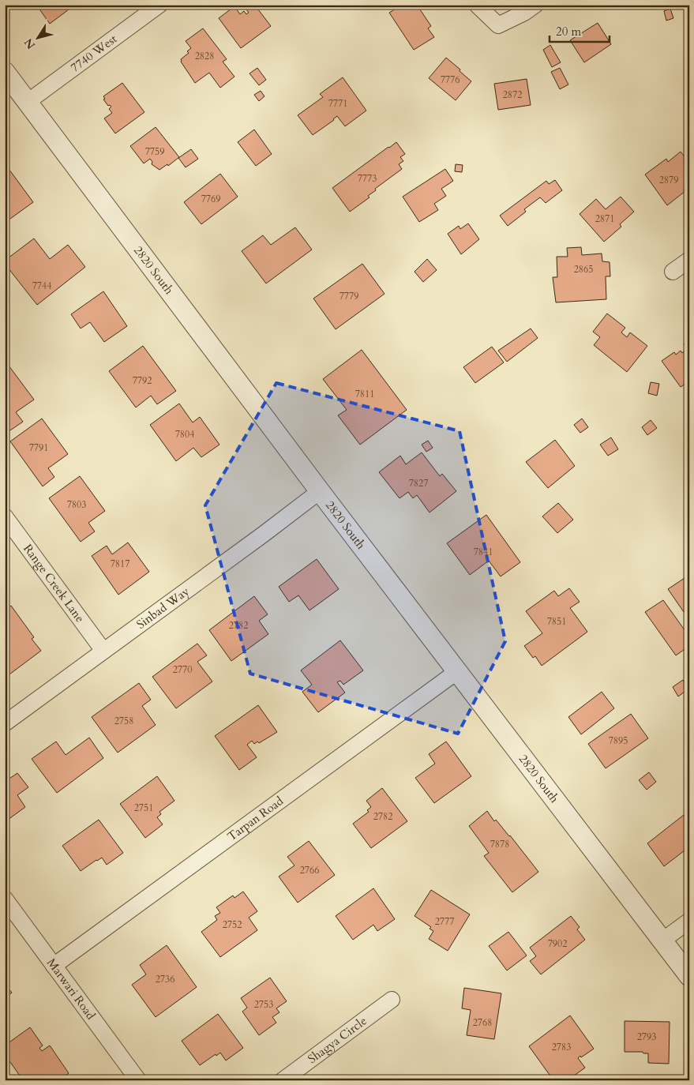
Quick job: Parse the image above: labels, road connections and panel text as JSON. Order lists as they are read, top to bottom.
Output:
{
  "streets": {
    "street": [
      "7740 West",
      "2820 South",
      "Range Creek Lane",
      "Sinbad Way",
      "Tarpan Road",
      "Marwari Road",
      "Shagya Circle"
    ]
  },
  "crossings": [
    ["7740 West", "2820 South"],
    ["2820 South", "Sinbad Way"],
    ["2820 South", "Tarpan Road"],
    ["Range Creek Lane", "Sinbad Way"],
    ["Tarpan Road", "Marwari Road"]
  ],
  "house_numbers": [
    "2828",
    "7776",
    "2872",
    "7771",
    "7759",
    "7773",
    "2879",
    "7769",
    "2871",
    "2865",
    "7744",
    "7779",
    "7792",
    "7811",
    "7804",
    "7791",
    "7827",
    "7803",
    "7841",
    "7817",
    "7851",
    "2782",
    "2770",
    "2758",
    "7895",
    "2751",
    "2782",
    "7878",
    "2766",
    "2777",
    "2752",
    "7902",
    "2736",
    "2753",
    "2768",
    "2793",
    "2783"
  ],
  "scale_bar": "20 m",
  "north": "bottom left"
}
